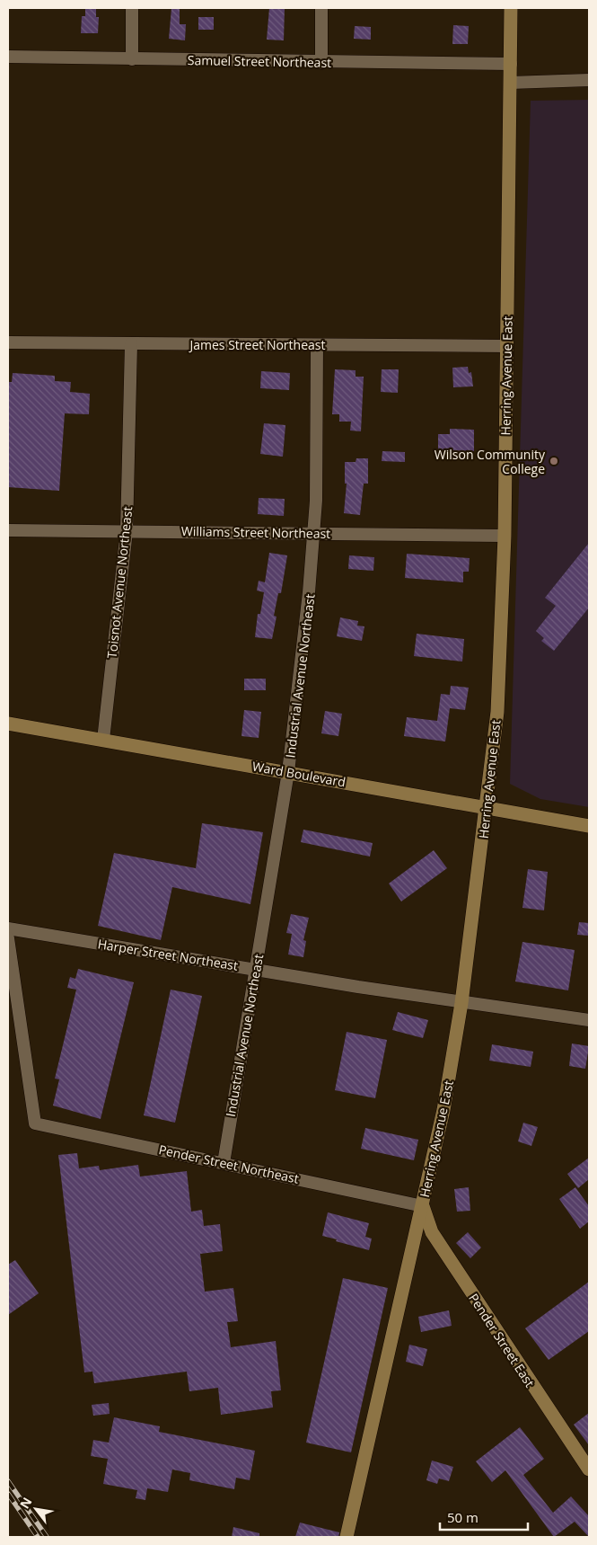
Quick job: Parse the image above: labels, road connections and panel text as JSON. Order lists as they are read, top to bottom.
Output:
{
  "streets": {
    "main road": ["Herring Avenue East", "Ward Boulevard", "Pender Street East"],
    "street": [
      "Samuel Street Northeast",
      "James Street Northeast",
      "Williams Street Northeast",
      "Toisnot Avenue Northeast",
      "Industrial Avenue Northeast",
      "Harper Street Northeast",
      "Pender Street Northeast"
    ]
  },
  "crossings": [
    ["Samuel Street Northeast", "Herring Avenue East"],
    ["James Street Northeast", "Herring Avenue East"],
    ["James Street Northeast", "Toisnot Avenue Northeast"],
    ["James Street Northeast", "Industrial Avenue Northeast"],
    ["Herring Avenue East", "Williams Street Northeast"],
    ["Herring Avenue East", "Ward Boulevard"],
    ["Herring Avenue East", "Harper Street Northeast"],
    ["Herring Avenue East", "Pender Street Northeast"],
    ["Herring Avenue East", "Pender Street East"],
    ["Williams Street Northeast", "Toisnot Avenue Northeast"],
    ["Williams Street Northeast", "Industrial Avenue Northeast"],
    ["Toisnot Avenue Northeast", "Ward Boulevard"],
    ["Industrial Avenue Northeast", "Ward Boulevard"],
    ["Industrial Avenue Northeast", "Harper Street Northeast"],
    ["Industrial Avenue Northeast", "Pender Street Northeast"],
    ["Pender Street Northeast", "Pender Street East"]
  ],
  "places": ["Wilson Community College"],
  "scale_bar": "50 m",
  "north": "top left"
}
